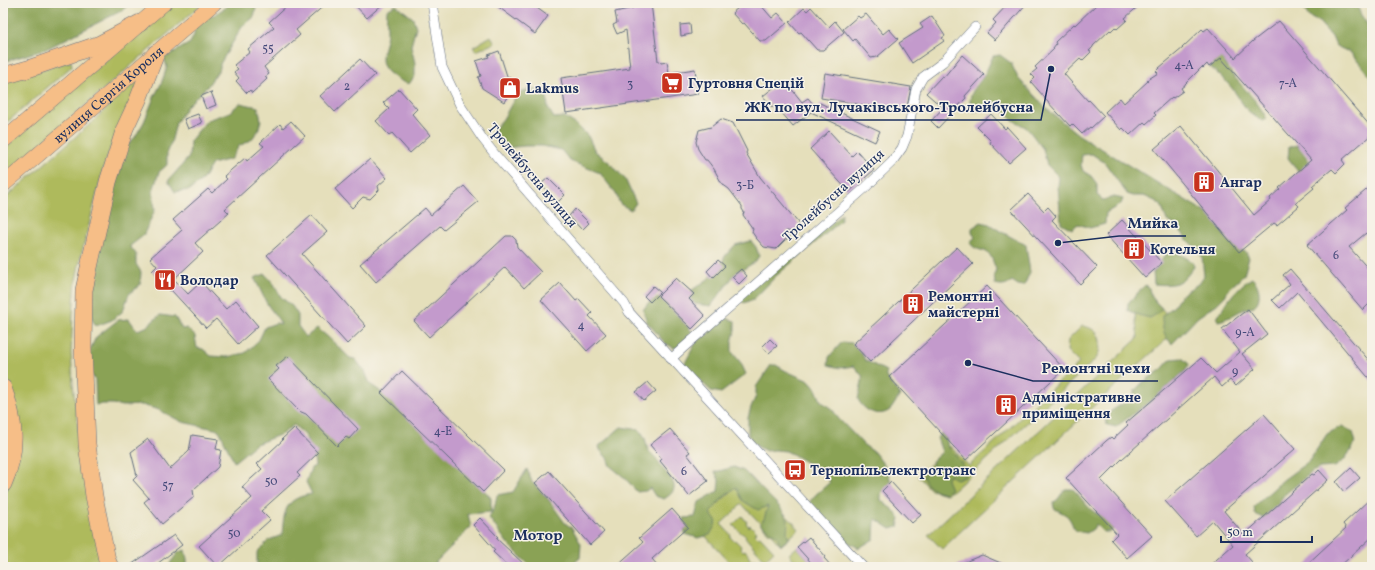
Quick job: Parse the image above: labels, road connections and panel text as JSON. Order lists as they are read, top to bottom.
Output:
{
  "streets": {
    "main road": ["вулиця Сергія Короля"],
    "street": ["Тролейбусна вулиця"]
  },
  "districts": ["Мотор"],
  "places": {
    "other": ["ЖК по вул. Лучаківського-Тролейбусна", "Мийка", "Ремонтні цехи"],
    "supermarket": ["Гуртовня Спецій"],
    "shop": ["Lakmus"],
    "building": [
      "Ангар",
      "Котельня",
      "Ремонтні майстерні",
      "Адміністративне приміщення"
    ],
    "restaurant": ["Володар"],
    "bus stop": ["Тернопільелектротранс"]
  },
  "house_numbers": [
    "55",
    "4-А",
    "7-А",
    "3",
    "2",
    "3-Б",
    "6",
    "4",
    "9-А",
    "9",
    "4-Е",
    "6",
    "50",
    "57",
    "50"
  ],
  "scale_bar": "50 m"
}
